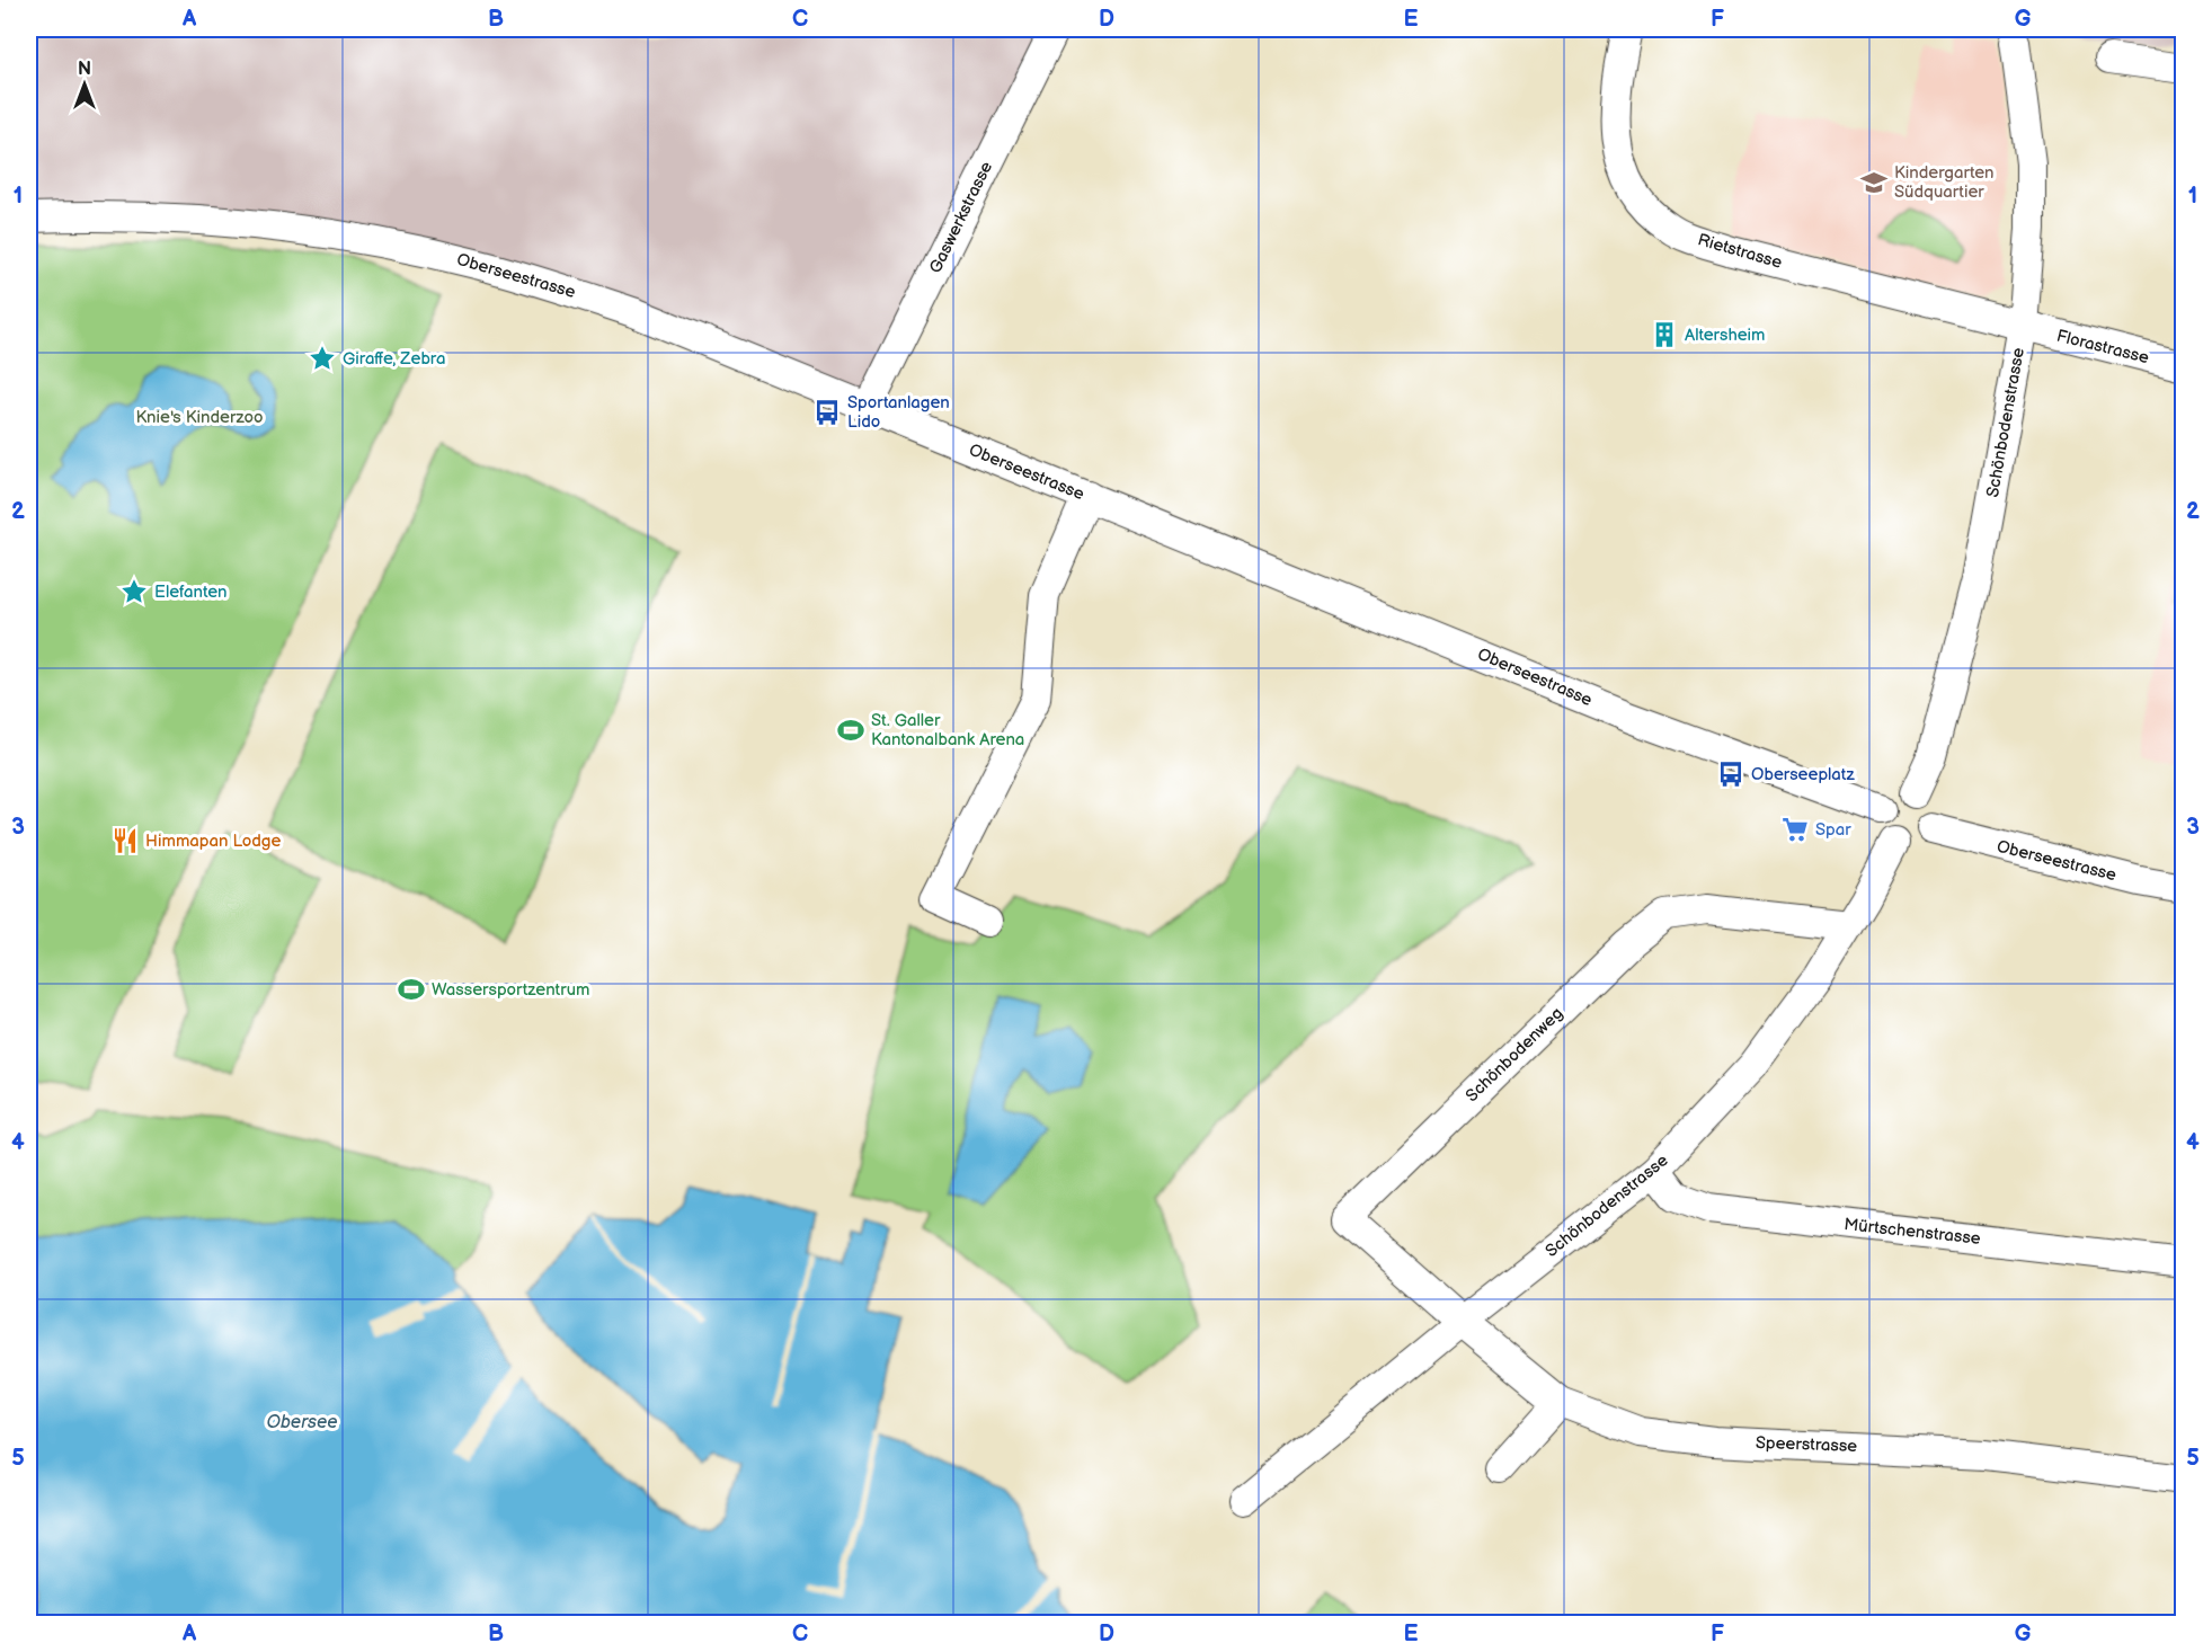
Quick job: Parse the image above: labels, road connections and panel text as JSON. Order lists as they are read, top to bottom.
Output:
{
  "streets": {
    "street": [
      "Gaswerkstrasse",
      "Rietstrasse",
      "Oberseestrasse",
      "Florastrasse",
      "Schönbodenstrasse",
      "Schönbodenweg",
      "Mürtschenstrasse",
      "Speerstrasse"
    ]
  },
  "crossings": [
    ["Gaswerkstrasse", "Oberseestrasse"],
    ["Rietstrasse", "Florastrasse"],
    ["Rietstrasse", "Schönbodenstrasse"],
    ["Oberseestrasse", "Schönbodenstrasse"],
    ["Florastrasse", "Schönbodenstrasse"],
    ["Schönbodenstrasse", "Schönbodenweg"],
    ["Schönbodenstrasse", "Mürtschenstrasse"],
    ["Schönbodenstrasse", "Speerstrasse"],
    ["Schönbodenweg", "Speerstrasse"]
  ],
  "water": ["Obersee"],
  "parks": ["Knie's Kinderzoo"],
  "places": {
    "school or university": ["Kindergarten Südquartier"],
    "building": ["Altersheim"],
    "place": ["Giraffe, Zebra", "Elefanten"],
    "bus stop": ["Sportanlagen Lido", "Oberseeplatz"],
    "sports": ["St. Galler Kantonalbank Arena", "Wassersportzentrum"],
    "supermarket": ["Spar"],
    "restaurant": ["Himmapan Lodge"]
  },
  "north": "top",
  "grid": {
    "columns": [
      "A",
      "B",
      "C",
      "D",
      "E",
      "F",
      "G"
    ],
    "rows": [
      "1",
      "2",
      "3",
      "4",
      "5"
    ]
  }
}
